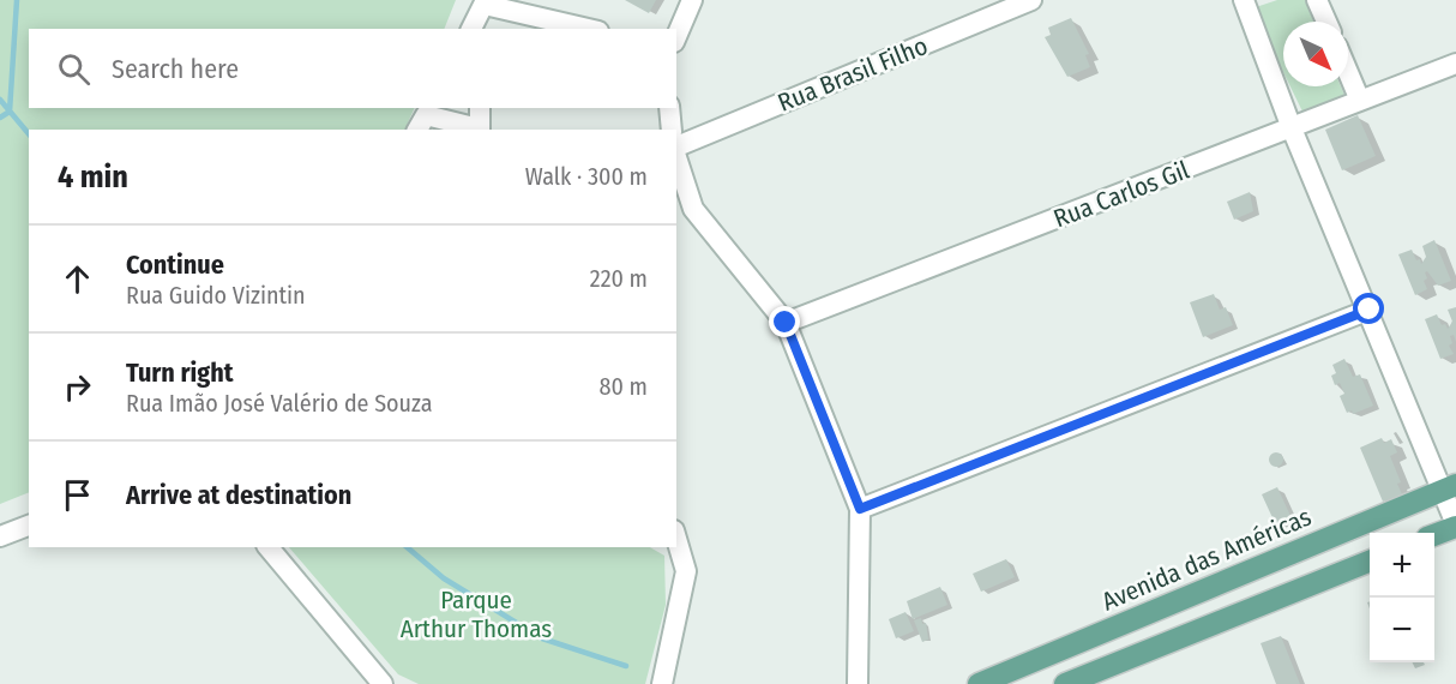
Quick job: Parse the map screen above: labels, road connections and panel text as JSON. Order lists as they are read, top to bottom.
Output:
{
  "streets": {
    "main road": ["Avenida das Américas"],
    "street": ["Rua Brasil Filho", "Rua Carlos Gil"]
  },
  "parks": ["Parque Arthur Thomas"],
  "north": "bottom right",
  "page": {
    "search": "Search here",
    "heading": ["4 min", "Walk · 300 m"],
    "list": [
      ["Continue", "Rua Guido Vizintin", "220 m"],
      ["Turn right", "Rua Imão José Valério de Souza", "80 m"],
      "Arrive at destination"
    ],
    "map_buttons": ["+", "−"]
  }
}
